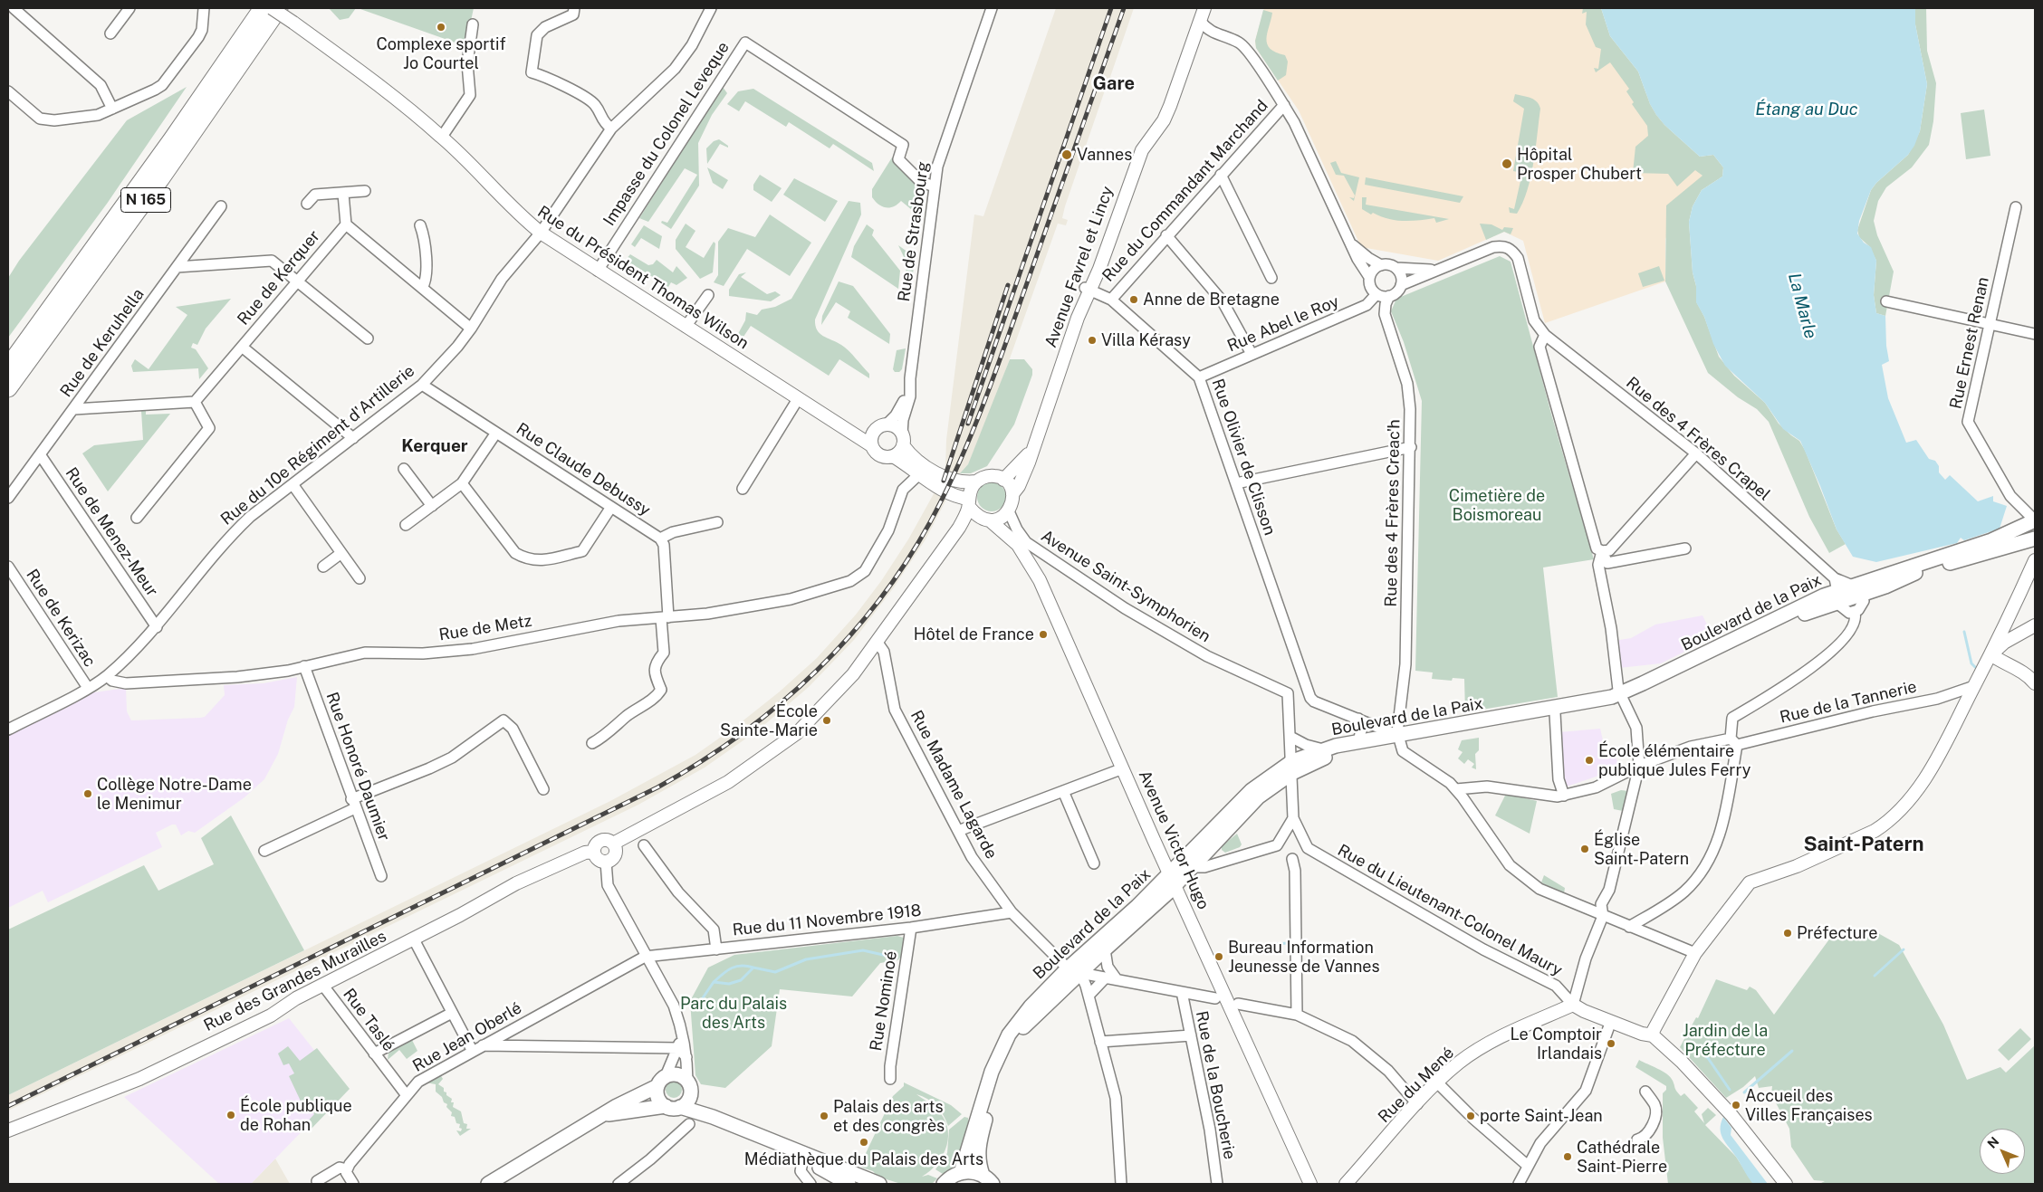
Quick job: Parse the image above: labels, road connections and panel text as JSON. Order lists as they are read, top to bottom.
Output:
{
  "streets": {
    "highway": ["N 165"],
    "main road": ["Boulevard de la Paix"],
    "street": [
      "Impasse du Colonel Leveque",
      "Rue du Commandant Marchand",
      "Rue de Strasbourg",
      "Avenue Favrel et Lincy",
      "Rue de Kerquer",
      "Rue du Président Thomas Wilson",
      "Rue Abel le Roy",
      "Rue de Keruhella",
      "Rue Ernest Renan",
      "Rue des 4 Frères Crapel",
      "Rue du 10e Régiment d'Artillerie",
      "Rue Olivier de Clisson",
      "Rue Claude Debussy",
      "Rue des 4 Frères Creac'h",
      "Rue de Menez-Meur",
      "Avenue Saint-Symphorien",
      "Rue de Kerizac",
      "Rue de Metz",
      "Rue de la Tannerie",
      "Rue Honoré Daumier",
      "Rue Madame Lagarde",
      "Avenue Victor Hugo",
      "Rue du Lieutenant-Colonel Maury",
      "Rue du 11 Novembre 1918",
      "Rue des Grandes Murailles",
      "Rue Nominoé",
      "Rue Taslé",
      "Rue Jean Oberlé",
      "Rue de la Boucherie",
      "Rue du Mené"
    ]
  },
  "crossings": [
    ["Impasse du Colonel Leveque", "Rue de Strasbourg"],
    ["Impasse du Colonel Leveque", "Rue du Président Thomas Wilson"],
    ["Rue du Commandant Marchand", "Rue Olivier de Clisson"],
    ["Rue de Strasbourg", "Rue du Président Thomas Wilson"],
    ["Avenue Favrel et Lincy", "Rue Olivier de Clisson"],
    ["Avenue Favrel et Lincy", "Avenue Saint-Symphorien"],
    ["Avenue Favrel et Lincy", "Avenue Victor Hugo"],
    ["Rue de Kerquer", "Rue du 10e Régiment d'Artillerie"],
    ["Rue du Président Thomas Wilson", "Rue du 10e Régiment d'Artillerie"],
    ["Rue Abel le Roy", "Rue Olivier de Clisson"],
    ["Rue Abel le Roy", "Rue des 4 Frères Creac'h"],
    ["Rue de Keruhella", "Rue de Menez-Meur"],
    ["Rue Ernest Renan", "Boulevard de la Paix"],
    ["Rue des 4 Frères Crapel", "Boulevard de la Paix"],
    ["Rue du 10e Régiment d'Artillerie", "Rue Claude Debussy"],
    ["Rue du 10e Régiment d'Artillerie", "Rue de Menez-Meur"],
    ["Rue du 10e Régiment d'Artillerie", "Rue de Metz"],
    ["Rue des 4 Frères Creac'h", "Boulevard de la Paix"],
    ["Avenue Saint-Symphorien", "Avenue Victor Hugo"],
    ["Boulevard de la Paix", "Rue Madame Lagarde"],
    ["Boulevard de la Paix", "Avenue Victor Hugo"],
    ["Rue de Metz", "Rue Honoré Daumier"],
    ["Rue Madame Lagarde", "Rue du 11 Novembre 1918"],
    ["Rue du Lieutenant-Colonel Maury", "Rue du Mené"],
    ["Rue du 11 Novembre 1918", "Rue Nominoé"],
    ["Rue du 11 Novembre 1918", "Rue Jean Oberlé"],
    ["Rue des Grandes Murailles", "Rue Taslé"],
    ["Rue Taslé", "Rue Jean Oberlé"]
  ],
  "districts": ["Gare", "Kerquer", "Saint-Patern"],
  "water": ["Étang au Duc", "La Marle"],
  "parks": ["Cimetière de Boismoreau", "Parc du Palais des Arts", "Jardin de la Préfecture"],
  "places": [
    "Complexe sportif Jo Courtel",
    "Vannes",
    "Hôpital Prosper Chubert",
    "Anne de Bretagne",
    "Villa Kérasy",
    "Hôtel de France",
    "École Sainte-Marie",
    "École élémentaire publique Jules Ferry",
    "Collège Notre-Dame le Menimur",
    "Église Saint-Patern",
    "Préfecture",
    "Bureau Information Jeunesse de Vannes",
    "Le Comptoir Irlandais",
    "Accueil des Villes Françaises",
    "École publique de Rohan",
    "Palais des arts et des congrès",
    "porte Saint-Jean",
    "Médiathèque du Palais des Arts",
    "Cathédrale Saint-Pierre"
  ],
  "north": "top left"
}
